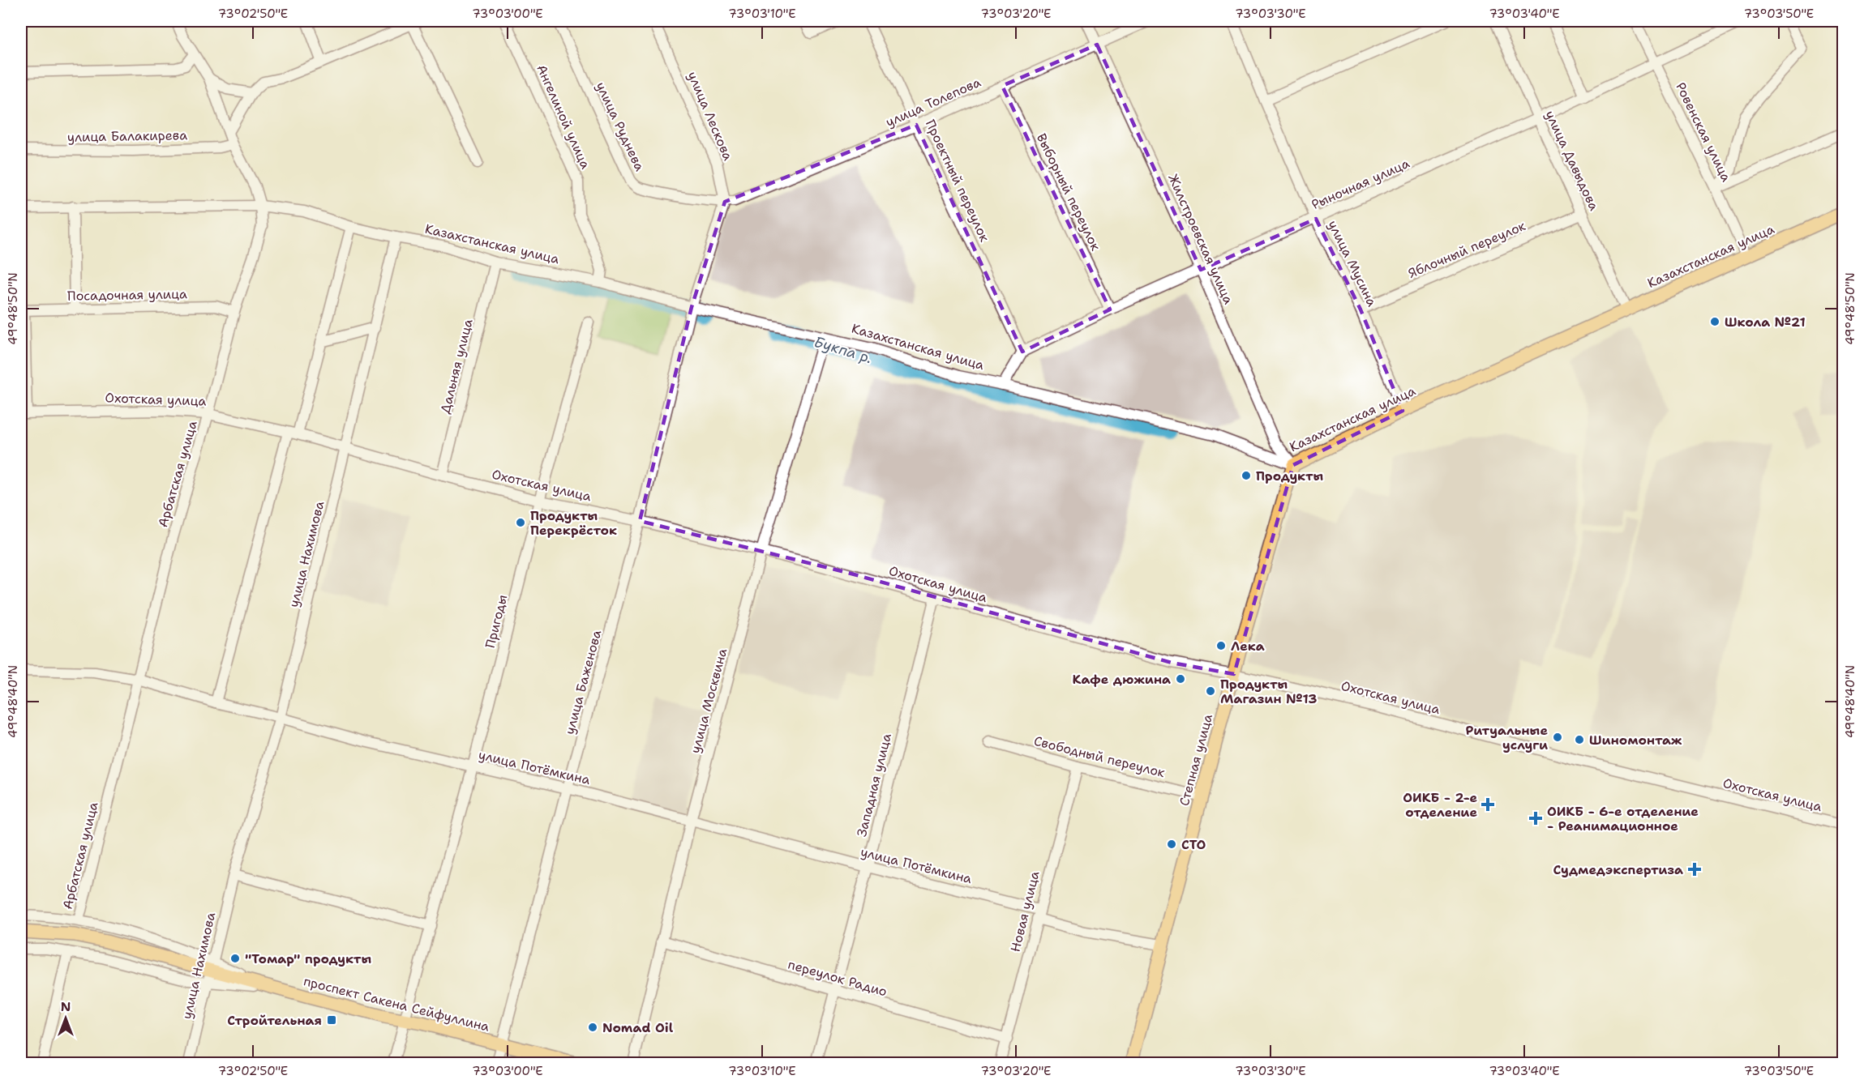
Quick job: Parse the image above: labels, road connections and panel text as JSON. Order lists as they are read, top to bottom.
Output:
{
  "streets": {
    "main road": ["Казахстанская улица", "Степная улица", "проспект Сакена Сейфуллина"],
    "street": [
      "улица Толепова",
      "улица Лескова",
      "Ангелиной улица",
      "улица Руднева",
      "Ровенская улица",
      "улица Балакирева",
      "улица Давыдова",
      "Проектный переулок",
      "Рыночная улица",
      "Выборный переулок",
      "Жилстроевская улица",
      "Яблочный переулок",
      "улица Мусина",
      "Посадочная улица",
      "Дальняя улица",
      "Охотская улица",
      "Арбатская улица",
      "улица Нахимова",
      "Пригоды",
      "улица Баженова",
      "улица Москвина",
      "Свободный переулок",
      "улица Потёмкина",
      "Западная улица",
      "Новая улица",
      "переулок Радио"
    ]
  },
  "crossings": [
    ["улица Толепова", "улица Лескова"],
    ["улица Толепова", "улица Руднева"],
    ["улица Толепова", "Проектный переулок"],
    ["улица Толепова", "Выборный переулок"],
    ["улица Толепова", "Жилстроевская улица"],
    ["улица Лескова", "улица Руднева"],
    ["улица Лескова", "Казахстанская улица"],
    ["улица Лескова", "улица Баженова"],
    ["Ангелиной улица", "Казахстанская улица"],
    ["Ровенская улица", "Рыночная улица"],
    ["Ровенская улица", "Казахстанская улица"],
    ["улица Балакирева", "Арбатская улица"],
    ["улица Давыдова", "Рыночная улица"],
    ["улица Давыдова", "Казахстанская улица"],
    ["улица Давыдова", "Яблочный переулок"],
    ["Проектный переулок", "Рыночная улица"],
    ["Рыночная улица", "Выборный переулок"],
    ["Рыночная улица", "Жилстроевская улица"],
    ["Рыночная улица", "улица Мусина"],
    ["Жилстроевская улица", "Казахстанская улица"],
    ["Жилстроевская улица", "Степная улица"],
    ["Казахстанская улица", "улица Мусина"],
    ["Казахстанская улица", "Дальняя улица"],
    ["Казахстанская улица", "Арбатская улица"],
    ["Казахстанская улица", "улица Нахимова"],
    ["Казахстанская улица", "улица Баженова"],
    ["Казахстанская улица", "Степная улица"],
    ["Яблочный переулок", "улица Мусина"],
    ["Посадочная улица", "Арбатская улица"],
    ["Дальняя улица", "Охотская улица"],
    ["Охотская улица", "Арбатская улица"],
    ["Охотская улица", "улица Нахимова"],
    ["Охотская улица", "Пригоды"],
    ["Охотская улица", "улица Баженова"],
    ["Охотская улица", "улица Москвина"],
    ["Охотская улица", "Степная улица"],
    ["Охотская улица", "Западная улица"],
    ["Арбатская улица", "улица Потёмкина"],
    ["улица Нахимова", "улица Потёмкина"],
    ["улица Нахимова", "проспект Сакена Сейфуллина"],
    ["Пригоды", "улица Потёмкина"],
    ["Пригоды", "проспект Сакена Сейфуллина"],
    ["улица Баженова", "улица Потёмкина"],
    ["улица Баженова", "проспект Сакена Сейфуллина"],
    ["улица Москвина", "улица Потёмкина"],
    ["улица Москвина", "переулок Радио"],
    ["Свободный переулок", "Степная улица"],
    ["Свободный переулок", "Новая улица"],
    ["Степная улица", "улица Потёмкина"],
    ["улица Потёмкина", "Западная улица"],
    ["улица Потёмкина", "Новая улица"],
    ["Западная улица", "переулок Радио"],
    ["Новая улица", "переулок Радио"]
  ],
  "water": ["Букпа р."],
  "places": {
    "other": [
      "Школа №21",
      "Продукты",
      "Продукты Перекрёсток",
      "Лека",
      "Кафе дюжина",
      "Продукты Магазин №13",
      "Ритуальные услуги",
      "Шиномонтаж",
      "СТО",
      "\"Томар\" продукты",
      "Nomad Oil"
    ],
    "health": ["ОИКБ - 2-е отделение", "ОИКБ - 6-е отделение - Реанимационное", "Судмедэкспертиза"],
    "transit": ["Стройтельная"]
  },
  "north": "top",
  "coordinates": [
    "73°02'50\"E",
    "73°03'00\"E",
    "73°03'10\"E",
    "73°03'20\"E",
    "73°03'30\"E",
    "73°03'40\"E",
    "73°03'50\"E",
    "49°48'50\"N",
    "49°48'40\"N"
  ]
}
